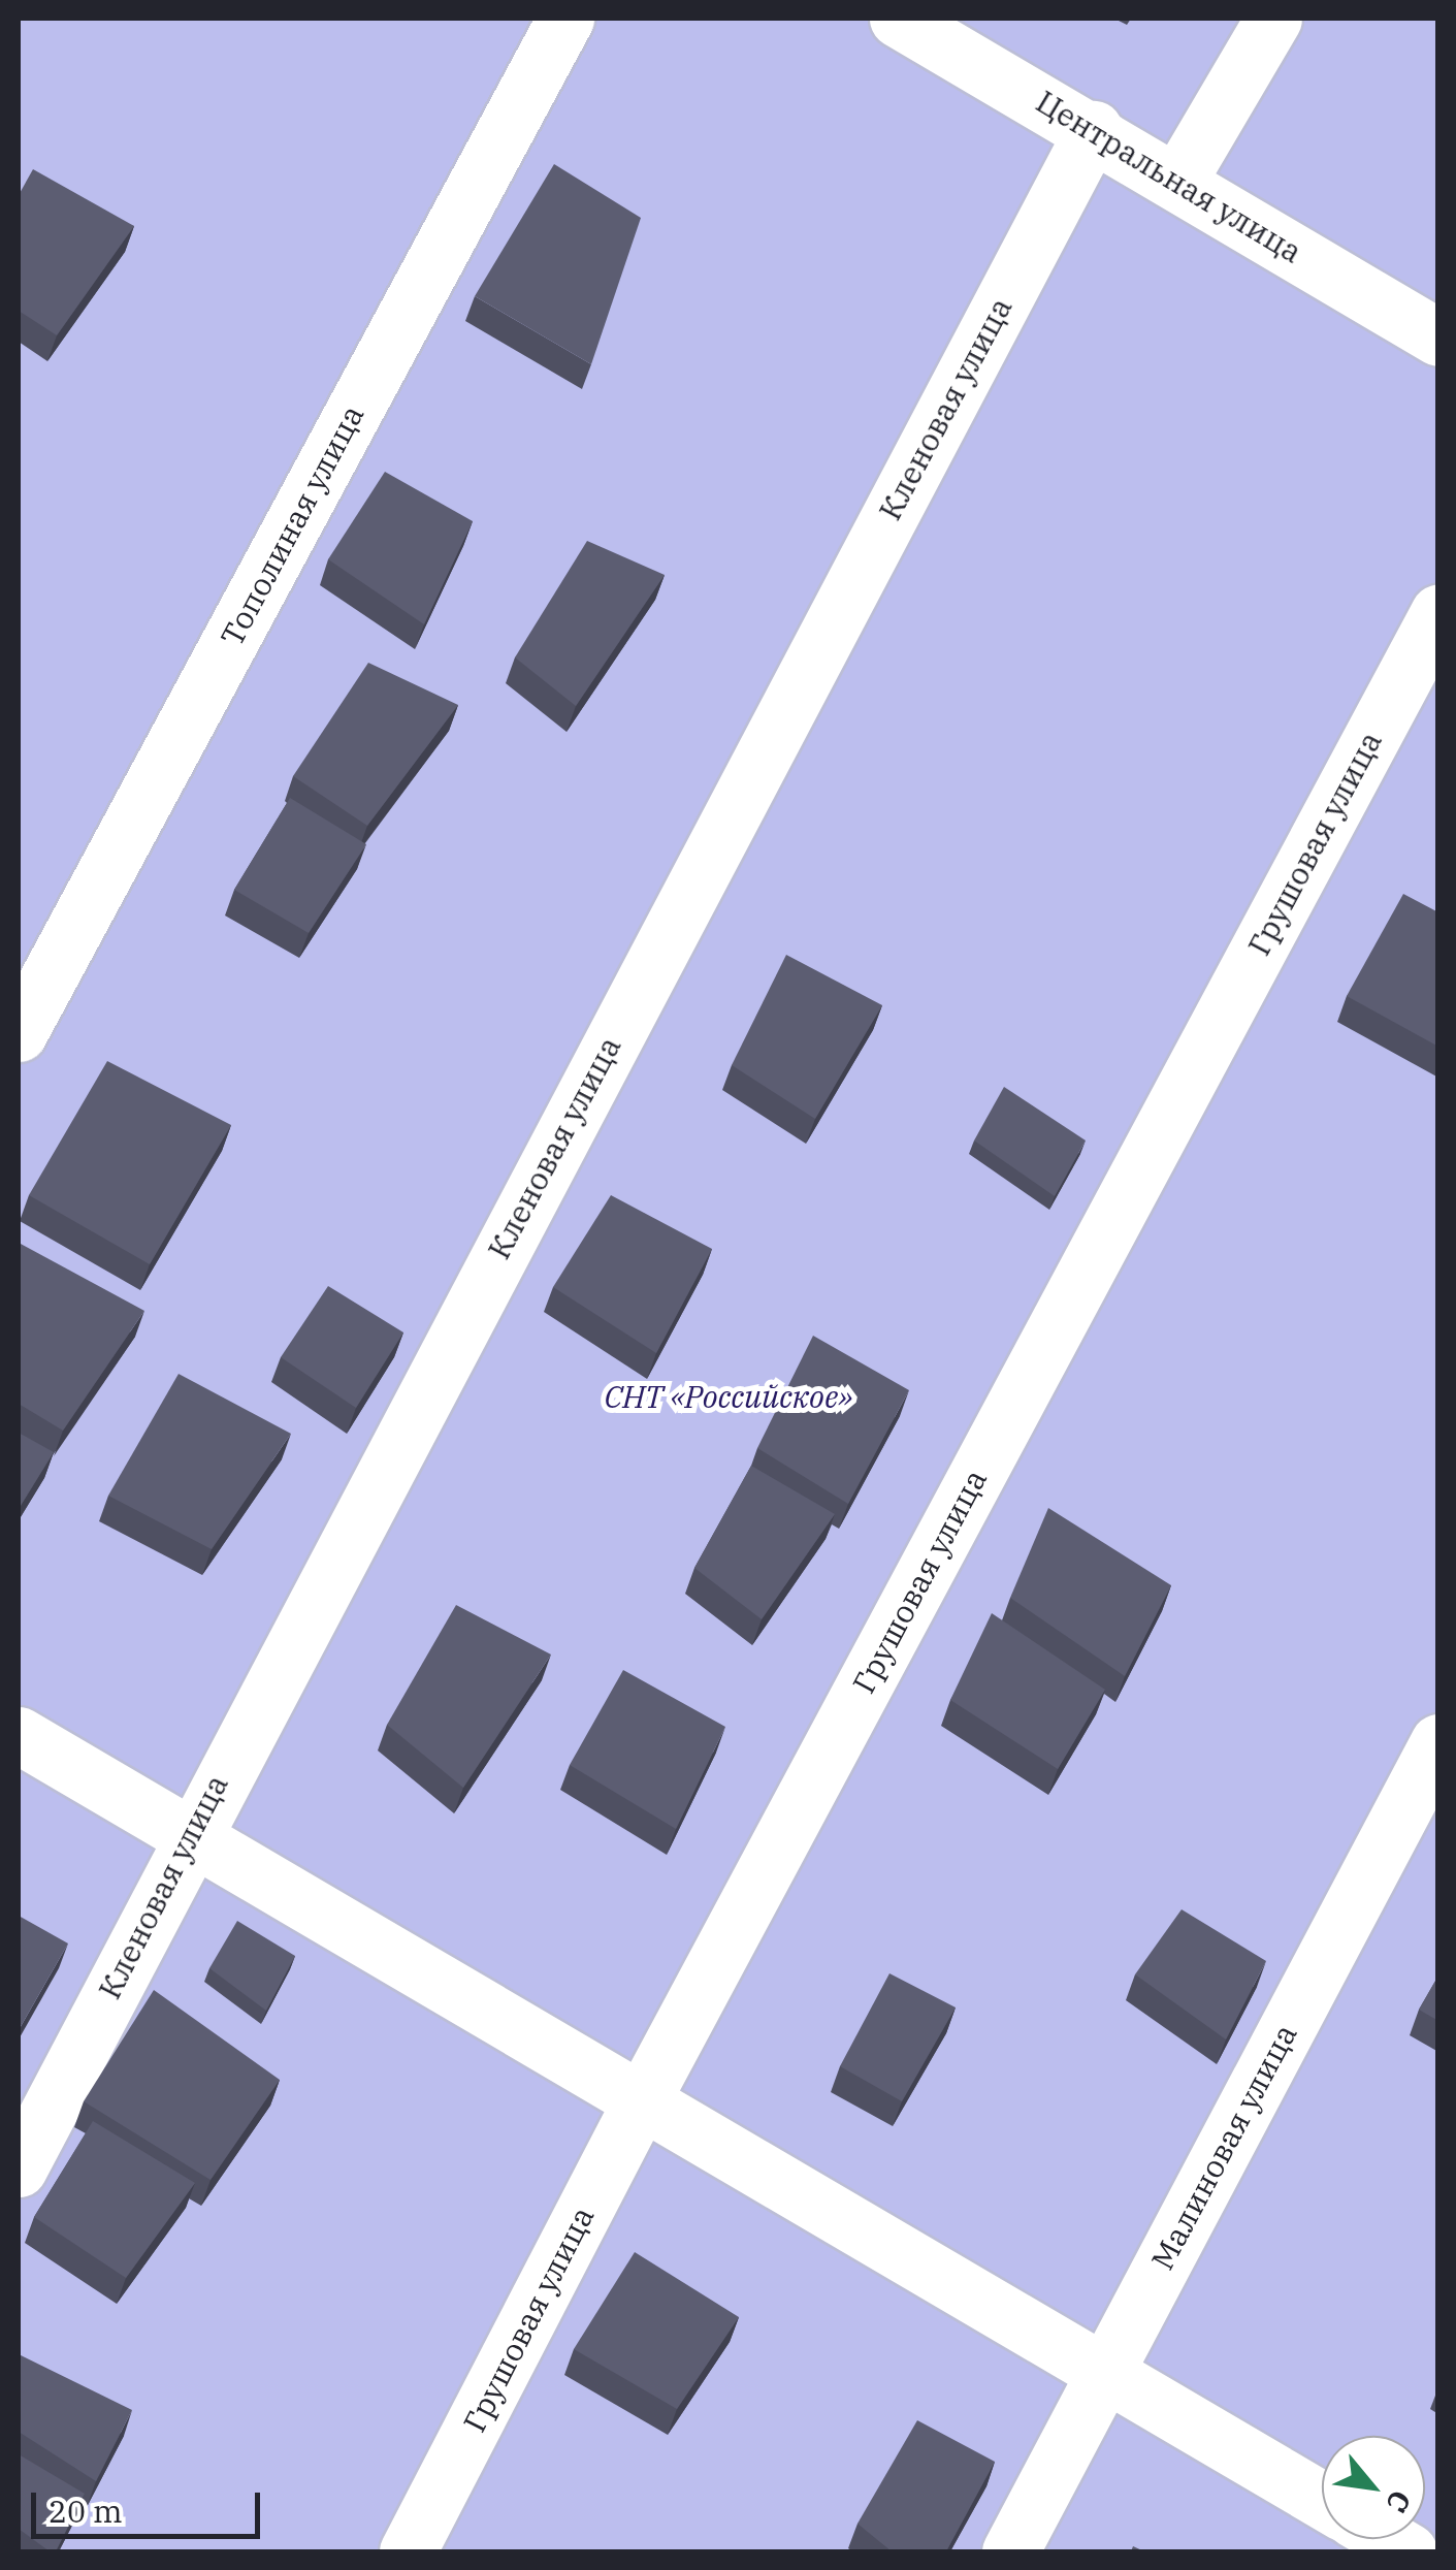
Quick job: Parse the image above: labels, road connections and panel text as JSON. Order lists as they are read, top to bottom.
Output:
{
  "streets": {
    "street": [
      "Центральная улица",
      "Кленовая улица",
      "Тополиная улица",
      "Грушовая улица",
      "Малиновая улица"
    ]
  },
  "crossings": [
    ["Центральная улица", "Кленовая улица"]
  ],
  "parks": ["СНТ «Российское»"],
  "scale_bar": "20 m",
  "north": "bottom right"
}
